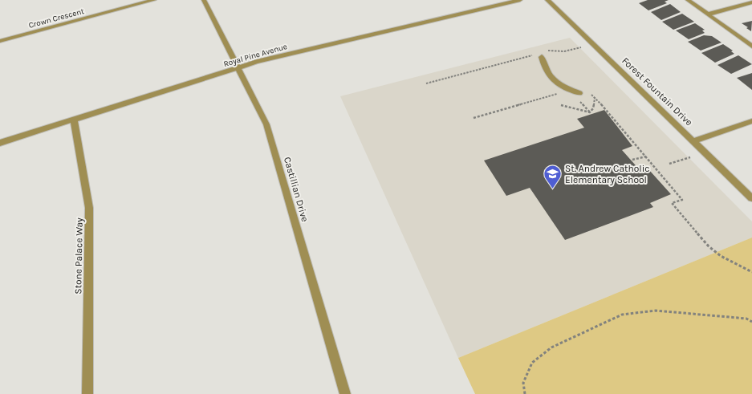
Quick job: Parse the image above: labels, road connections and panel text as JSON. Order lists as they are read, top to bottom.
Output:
{
  "streets": {
    "street": [
      "Crown Crescent",
      "Royal Pine Avenue",
      "Forest Fountain Drive",
      "Castillian Drive",
      "Stone Palace Way"
    ]
  },
  "crossings": [
    ["Royal Pine Avenue", "Castillian Drive"],
    ["Royal Pine Avenue", "Stone Palace Way"]
  ],
  "places": {
    "school or university": ["St. Andrew Catholic Elementary School"]
  }
}
